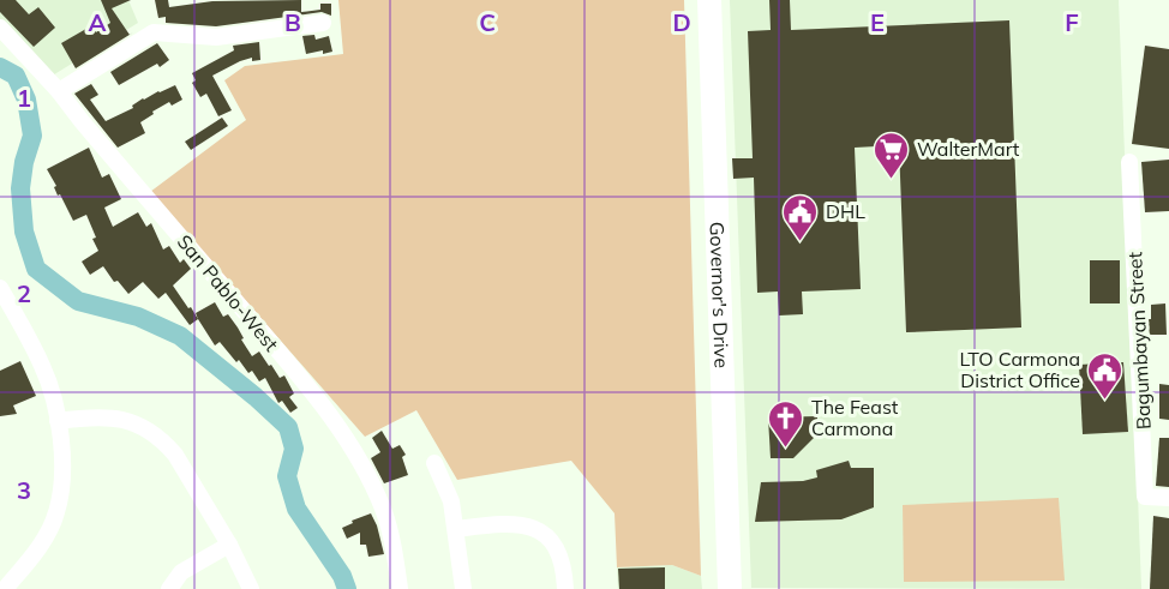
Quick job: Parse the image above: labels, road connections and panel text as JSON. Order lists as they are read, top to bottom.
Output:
{
  "streets": {
    "highway": ["Governor's Drive"],
    "street": ["San Pablo-West", "Bagumbayan Street"]
  },
  "places": {
    "supermarket": ["WalterMart"],
    "public building": ["DHL", "LTO Carmona District Office"],
    "church": ["The Feast Carmona"]
  },
  "grid": {
    "columns": [
      "A",
      "B",
      "C",
      "D",
      "E",
      "F"
    ],
    "rows": ["1", "2", "3"]
  }
}
